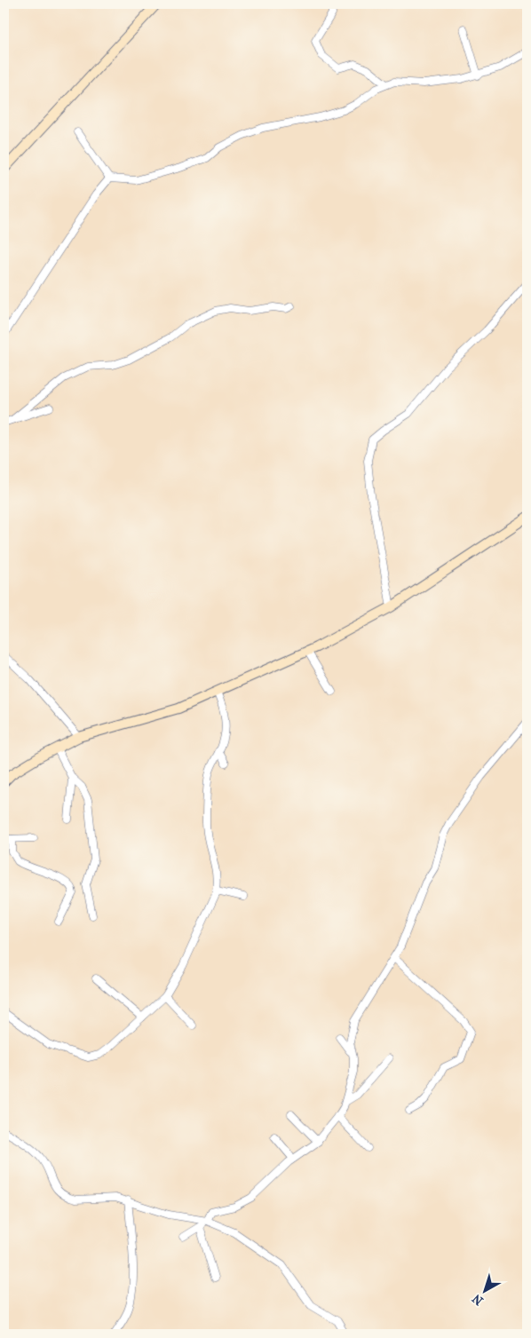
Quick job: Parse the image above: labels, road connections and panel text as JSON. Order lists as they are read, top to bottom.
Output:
{
  "north": "bottom left"
}
